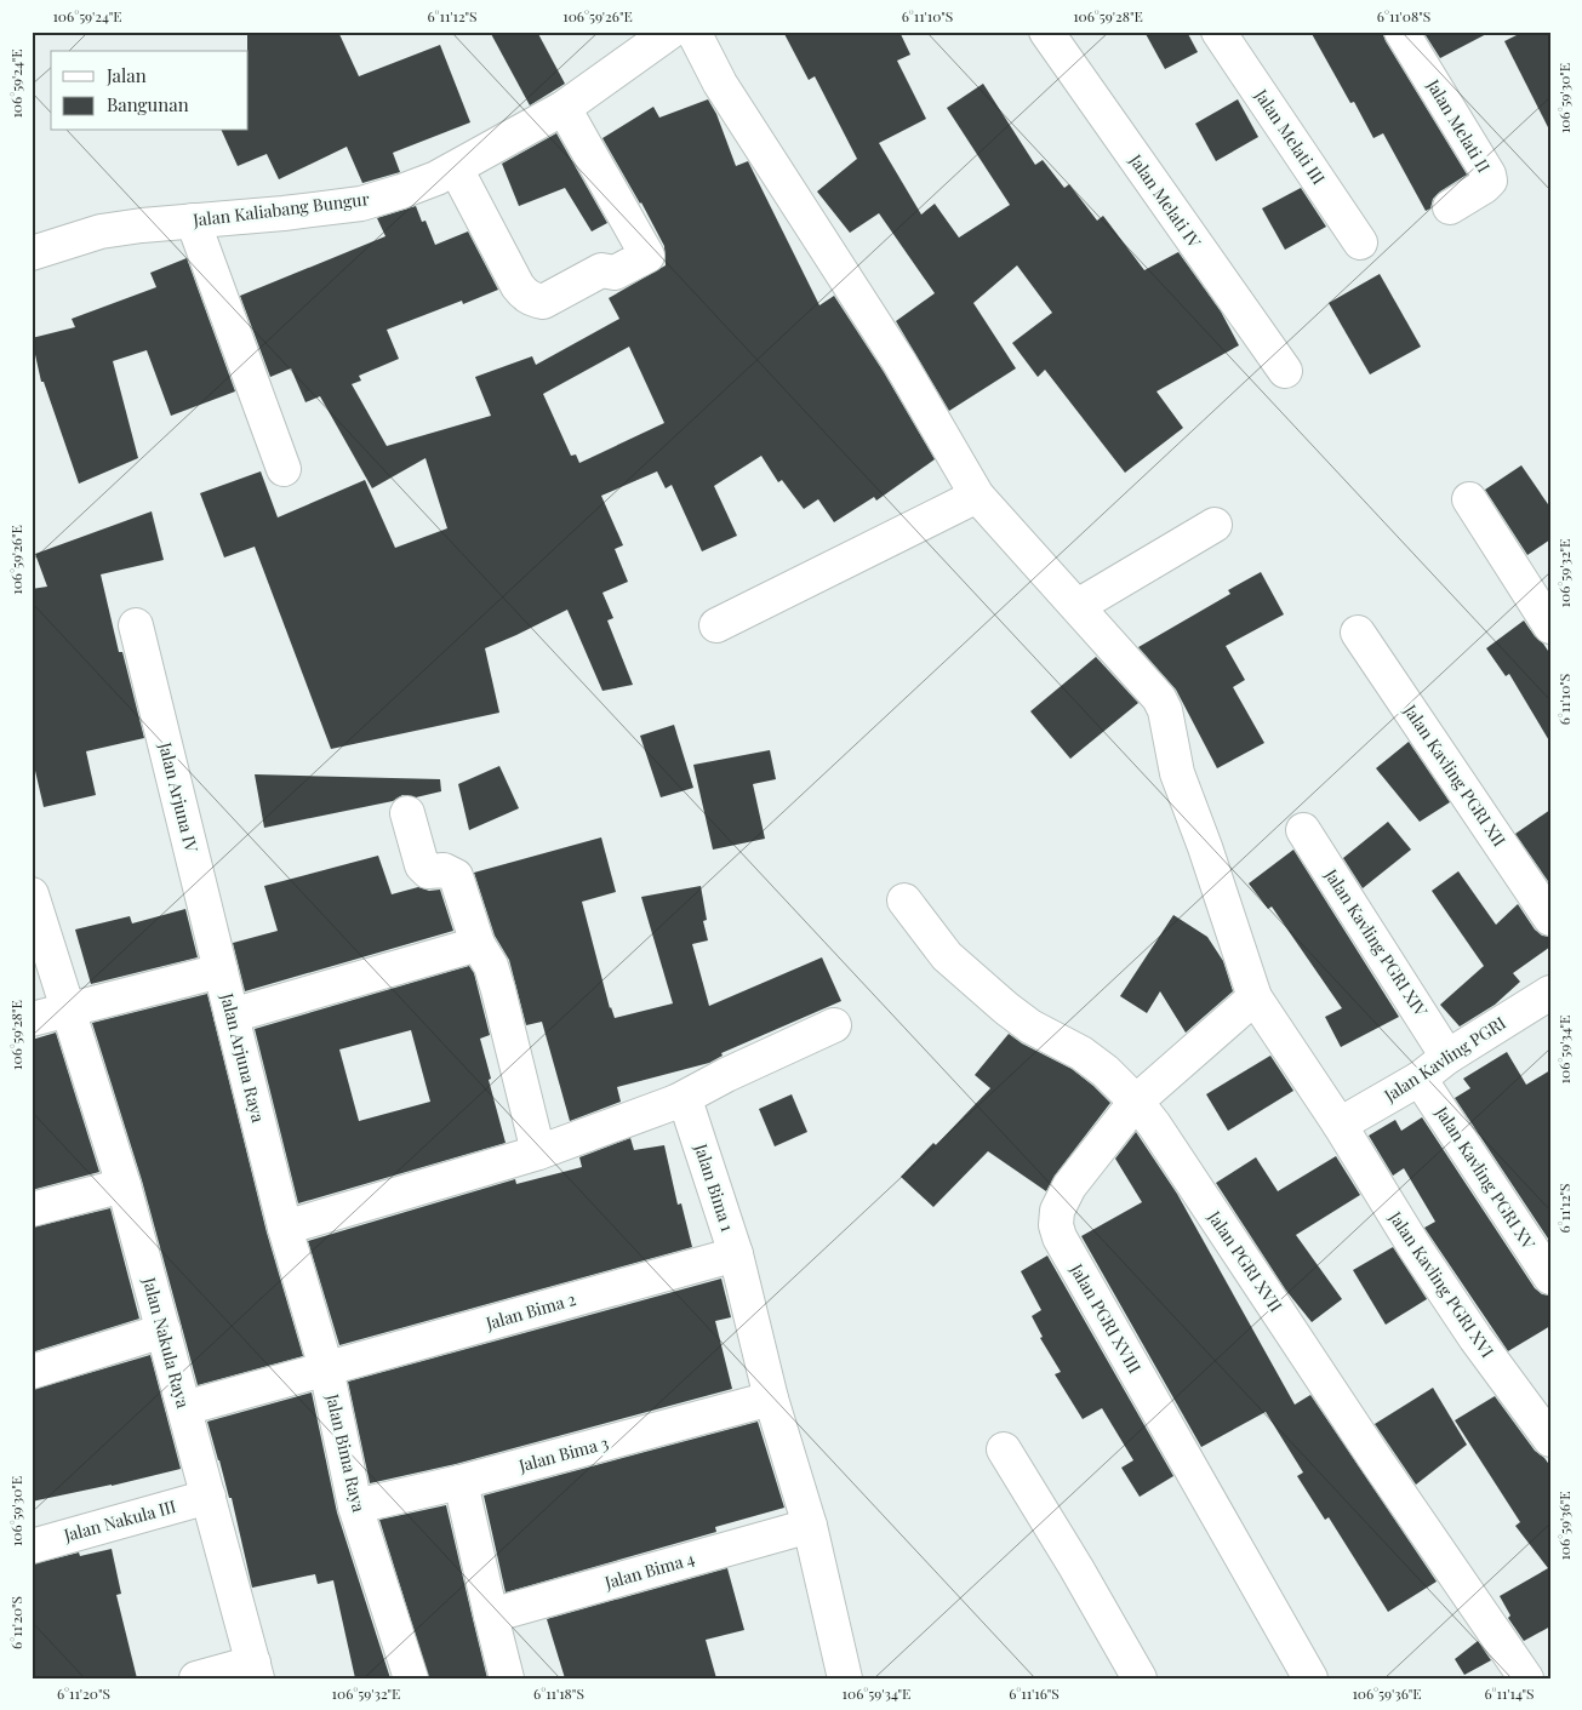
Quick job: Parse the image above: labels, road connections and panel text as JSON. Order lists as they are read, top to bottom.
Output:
{
  "streets": {
    "street": [
      "Jalan Melati II",
      "Jalan Melati III",
      "Jalan Melati IV",
      "Jalan Kaliabang Bungur",
      "Jalan Kavling PGRI XII",
      "Jalan Arjuna IV",
      "Jalan Kavling PGRI XIV",
      "Jalan Arjuna Raya",
      "Jalan Kavling PGRI",
      "Jalan Kavling PGRI XV",
      "Jalan Bima 1",
      "Jalan PGRI XVII",
      "Jalan Kavling PGRI XVI",
      "Jalan Bima 2",
      "Jalan PGRI XVIII",
      "Jalan Nakula Raya",
      "Jalan Bima Raya",
      "Jalan Bima 3",
      "Jalan Nakula III",
      "Jalan Bima 4"
    ]
  },
  "crossings": [
    ["Jalan Arjuna IV", "Jalan Arjuna Raya"],
    ["Jalan Kavling PGRI XIV", "Jalan Kavling PGRI"],
    ["Jalan Arjuna Raya", "Jalan Nakula Raya"],
    ["Jalan Arjuna Raya", "Jalan Bima Raya"],
    ["Jalan Kavling PGRI", "Jalan Kavling PGRI XV"],
    ["Jalan Kavling PGRI", "Jalan Kavling PGRI XVI"],
    ["Jalan Bima 1", "Jalan Bima 2"],
    ["Jalan Bima 1", "Jalan Bima 3"],
    ["Jalan Bima 1", "Jalan Bima 4"],
    ["Jalan PGRI XVII", "Jalan PGRI XVIII"],
    ["Jalan Kavling PGRI XVI", "Jalan PGRI XVIII"],
    ["Jalan Bima 2", "Jalan Nakula Raya"],
    ["Jalan Bima 2", "Jalan Bima Raya"],
    ["Jalan Nakula Raya", "Jalan Nakula III"],
    ["Jalan Bima Raya", "Jalan Bima 3"]
  ],
  "legend": ["Jalan", "Bangunan"],
  "coordinates": [
    "106°59'24\"E",
    "6°11'12\"S",
    "106°59'26\"E",
    "6°11'10\"S",
    "106°59'28\"E",
    "6°11'08\"S",
    "106°59'30\"E",
    "106°59'32\"E",
    "106°59'34\"E",
    "106°59'36\"E",
    "6°11'20\"S",
    "6°11'18\"S",
    "6°11'16\"S",
    "6°11'14\"S"
  ]
}
